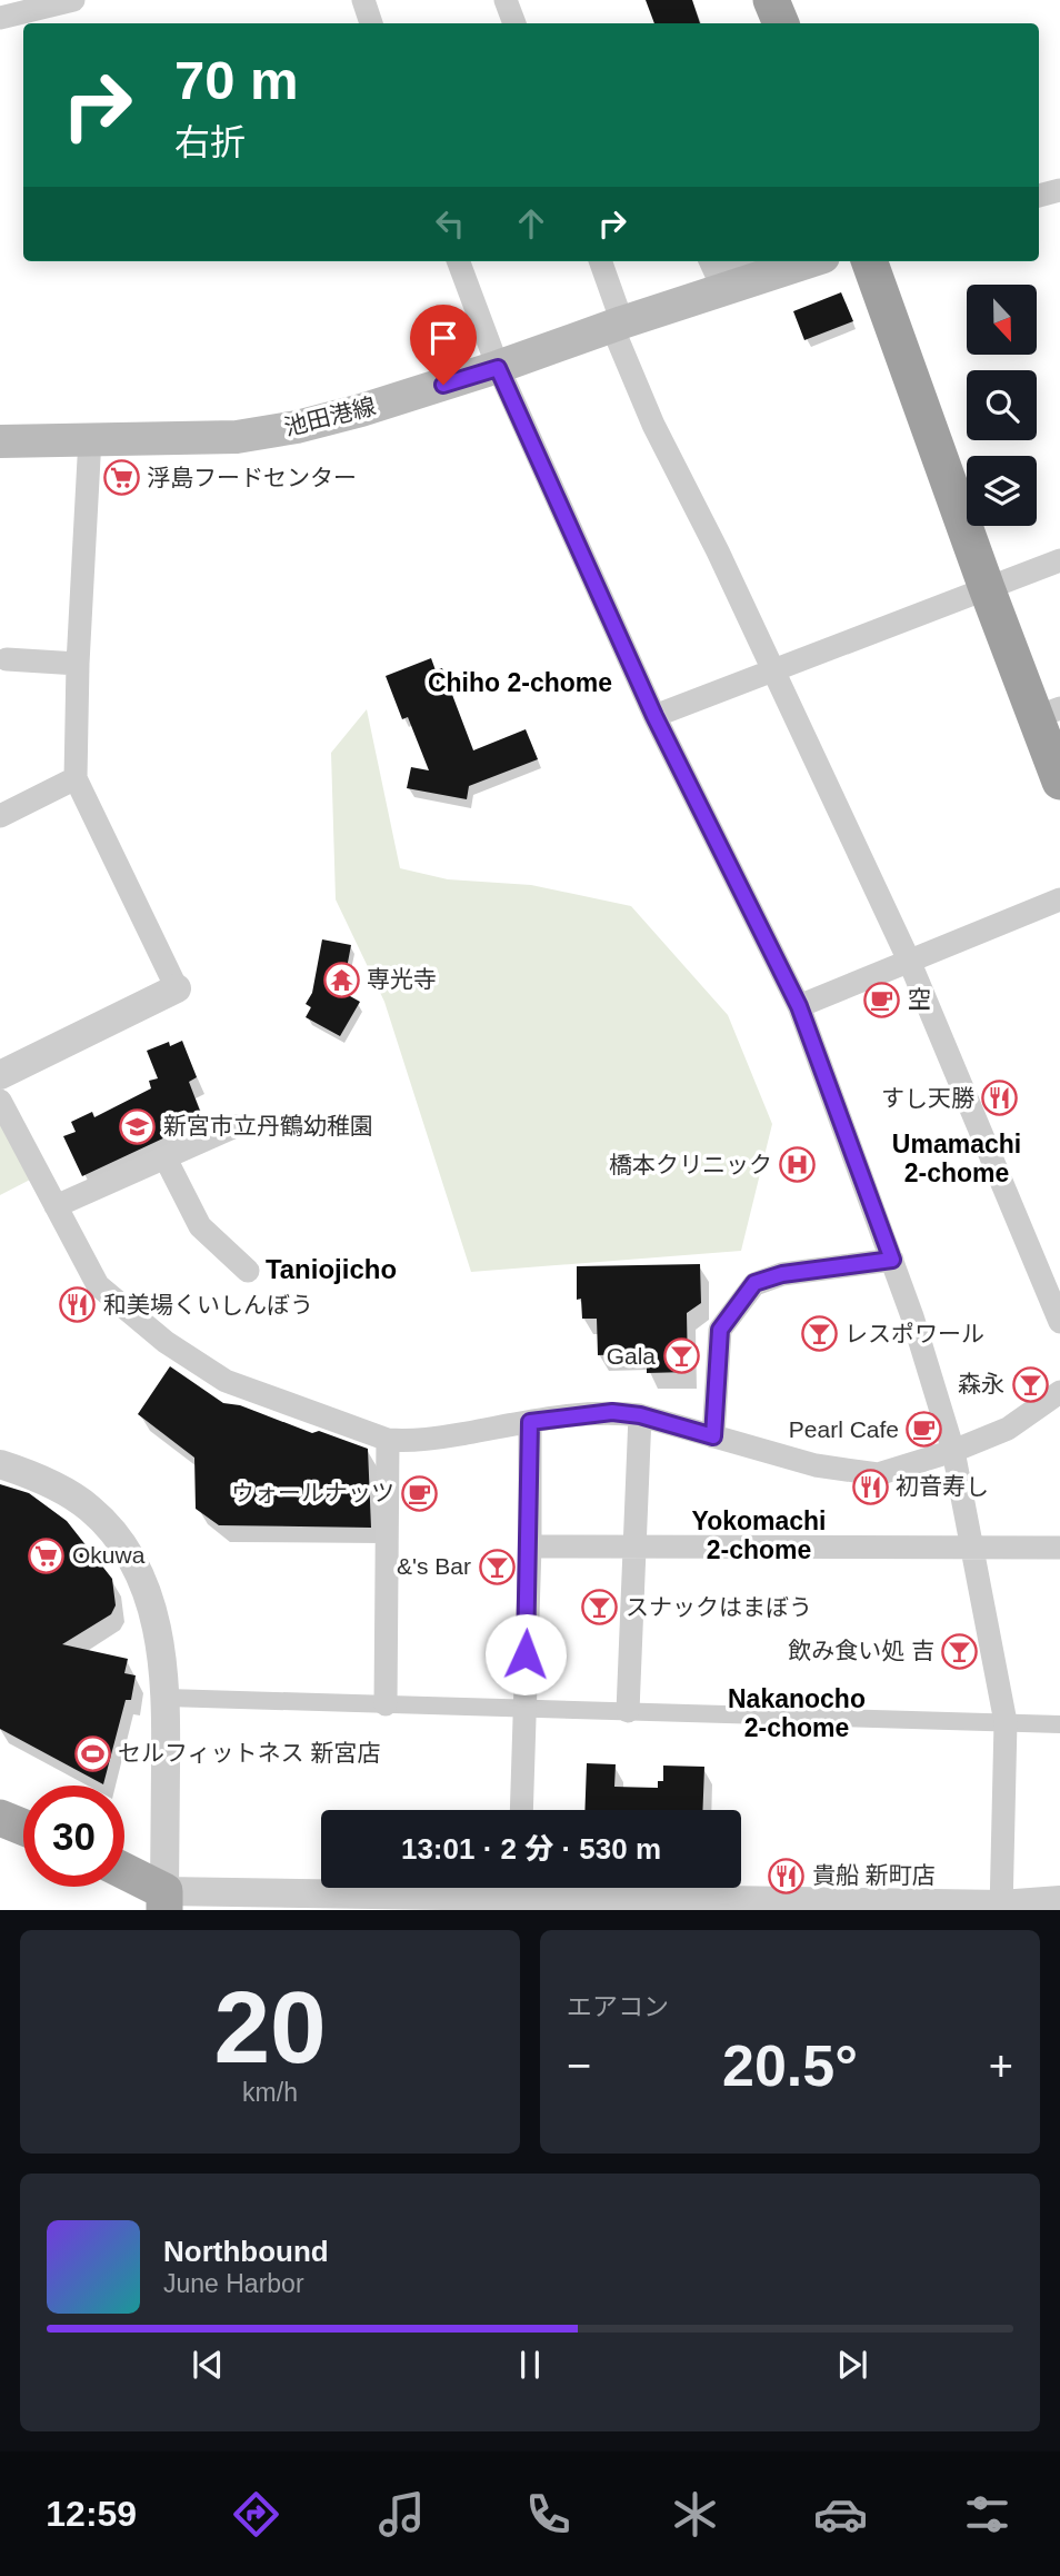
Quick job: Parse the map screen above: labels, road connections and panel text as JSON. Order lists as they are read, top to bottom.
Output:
{
  "streets": {
    "main road": ["池田港線"]
  },
  "districts": [
    "Chiho 2-chome",
    "Umamachi 2-chome",
    "Taniojicho",
    "Yokomachi 2-chome",
    "Nakanocho 2-chome"
  ],
  "places": {
    "supermarket": ["浮島フードセンター", "Okuwa"],
    "temple": ["専光寺"],
    "cafe": ["空", "Pearl Cafe", "ウォールナッツ"],
    "restaurant": [
      "すし天勝",
      "和美場くいしんぼう",
      "初音寿し",
      "貴船 新町店"
    ],
    "school or university": ["新宮市立丹鶴幼稚園"],
    "hospital": ["橋本クリニック"],
    "bar": [
      "レスポワール",
      "Gala",
      "森永",
      "&'s Bar",
      "スナックはまぼう",
      "飲み食い処 吉"
    ],
    "sports": ["セルフィットネス 新宮店"]
  },
  "north": "bottom",
  "page": {
    "turn": ["70 m", "右折"],
    "limit": "30",
    "trip": "13:01 · 2 分 · 530 m",
    "tile": [
      ["20", "km/h"],
      "エアコン"
    ],
    "heat": ["−", "20.5°", "+"],
    "song": ["Northbound", "June Harbor"],
    "tabs": "12:59"
  }
}
